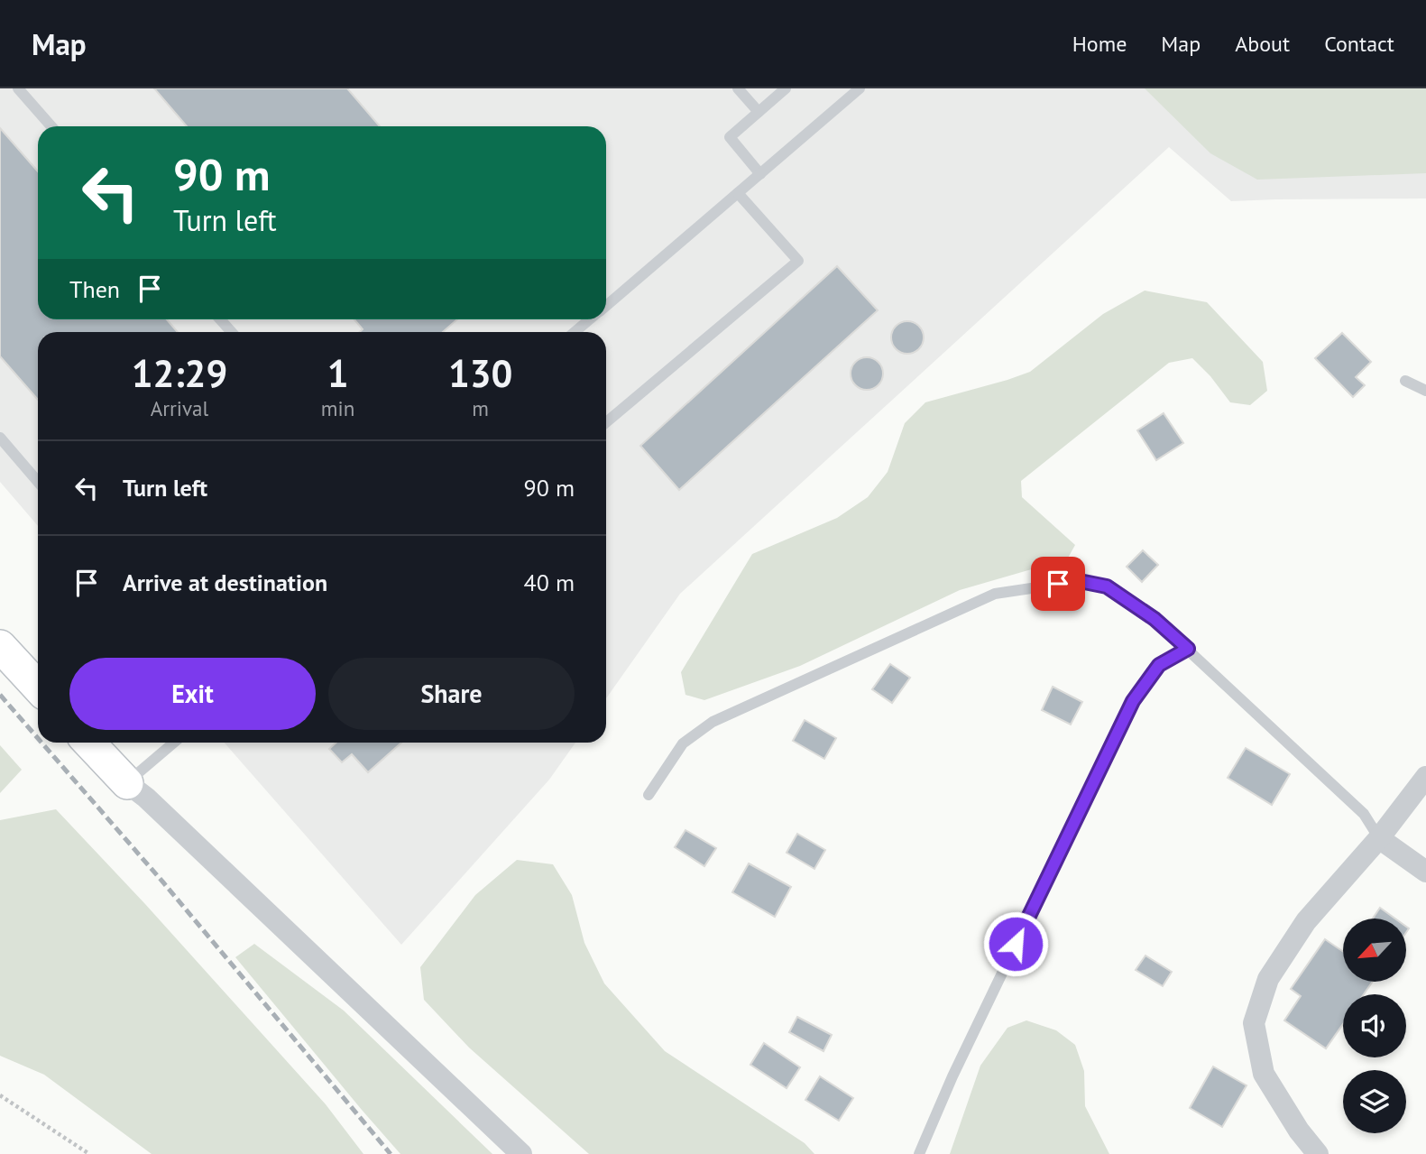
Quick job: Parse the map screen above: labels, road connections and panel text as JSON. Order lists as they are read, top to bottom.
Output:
{
  "north": "bottom left",
  "page": {
    "header": "Map",
    "nav": [
      "Home",
      "Map",
      "About",
      "Contact"
    ],
    "turn": ["90 m", "Turn left"],
    "then": "Then",
    "eta": [
      "12:29",
      "Arrival",
      "1",
      "min",
      "130",
      "m"
    ],
    "list": [
      {
        "name": "Turn left",
        "value": "90 m"
      },
      {
        "name": "Arrive at destination",
        "value": "40 m"
      }
    ],
    "buttons": ["Exit", "Share"]
  }
}
